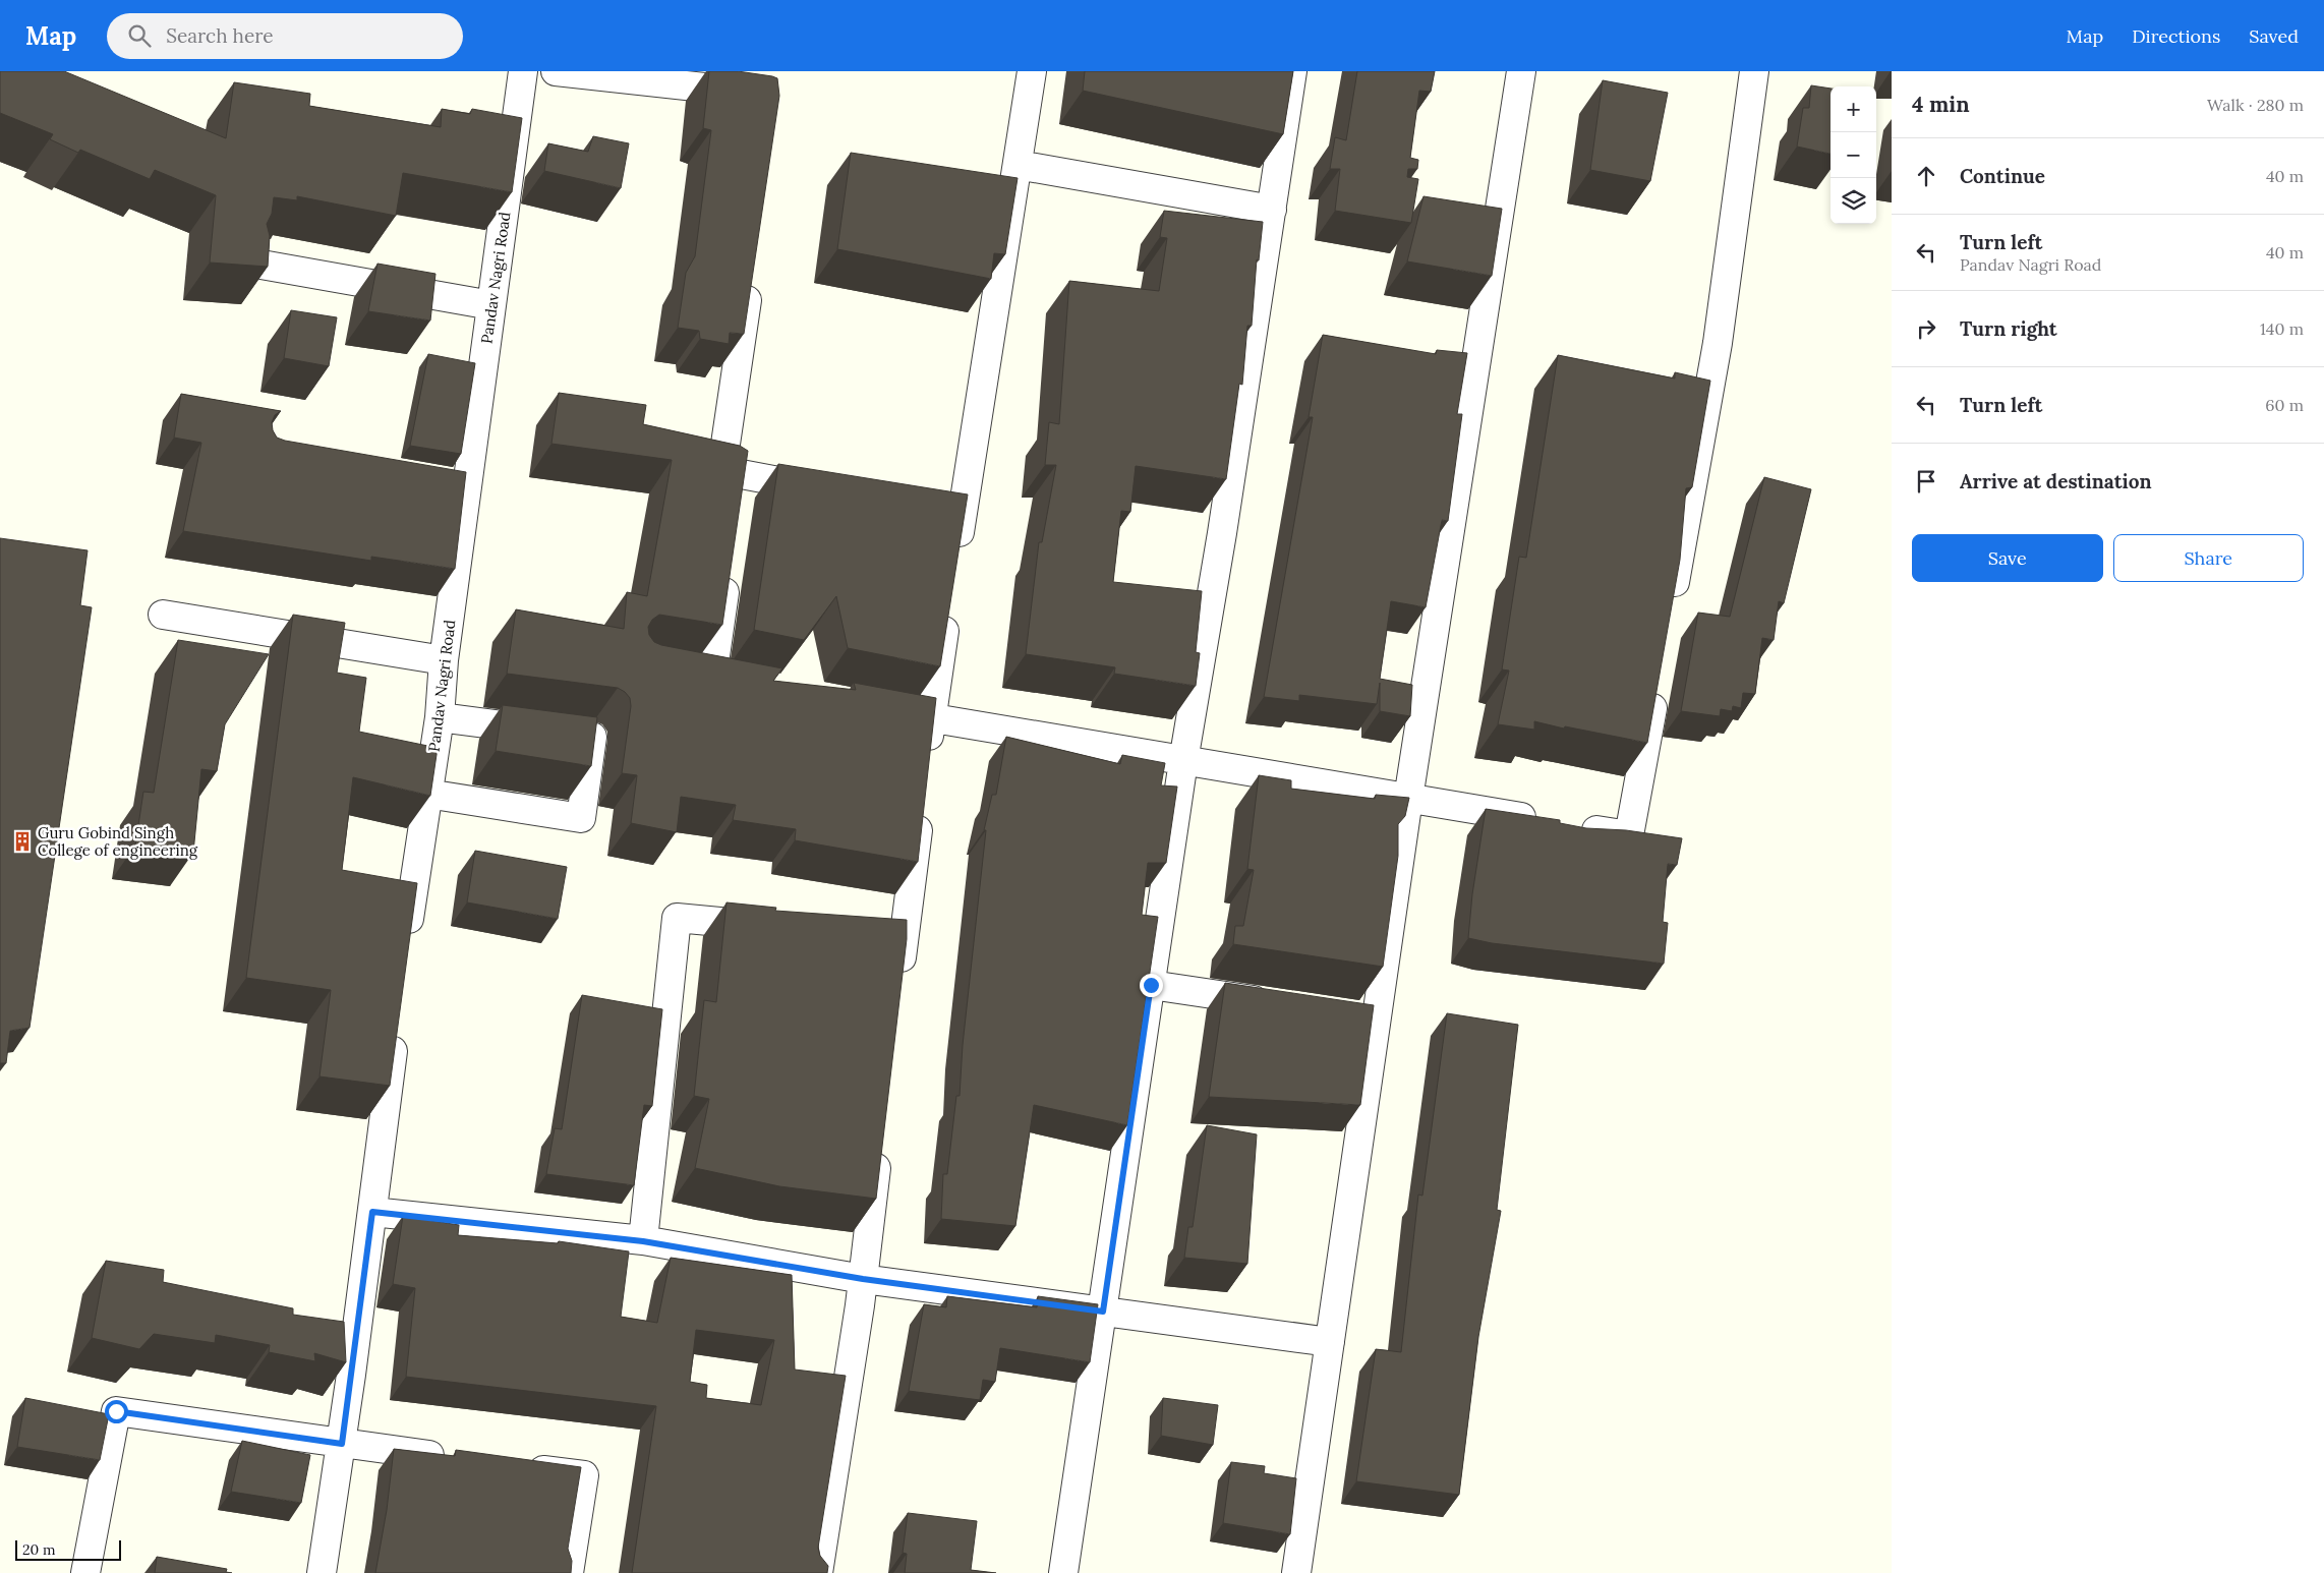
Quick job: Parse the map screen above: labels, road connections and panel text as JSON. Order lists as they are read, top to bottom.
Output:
{
  "streets": {
    "street": ["Pandav Nagri Road"]
  },
  "places": {
    "building": ["Guru Gobind Singh College of engineering"]
  },
  "scale_bar": "20 m",
  "page": {
    "header": "Map",
    "search": "Search here",
    "nav": ["Map", "Directions", "Saved"],
    "heading": ["4 min", "Walk · 280 m"],
    "map_buttons": ["+", "−"],
    "list": [
      ["Continue", "40 m"],
      ["Turn left", "Pandav Nagri Road", "40 m"],
      ["Turn right", "140 m"],
      ["Turn left", "60 m"],
      "Arrive at destination"
    ],
    "buttons": ["Save", "Share"],
    "scale": "20 m"
  }
}
